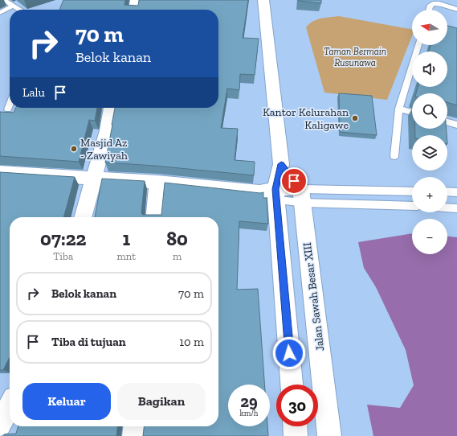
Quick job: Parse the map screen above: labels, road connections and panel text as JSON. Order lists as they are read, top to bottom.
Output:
{
  "streets": {
    "street": ["Jalan Sawah Besar XIII"]
  },
  "parks": ["Taman Bermain Rusunawa"],
  "places": ["Kantor Kelurahan Kaligawe", "Masjid Az - Zawiyah"],
  "north": "left",
  "page": {
    "map_buttons": ["+", "−"],
    "turn": ["70 m", "Belok kanan"],
    "then": "Lalu",
    "eta": [
      "07:22",
      "Tiba",
      "1",
      "mnt",
      "80",
      "m"
    ],
    "list": [
      {
        "name": "Belok kanan",
        "value": "70 m"
      },
      {
        "name": "Tiba di tujuan",
        "value": "10 m"
      }
    ],
    "buttons": ["Keluar", "Bagikan"],
    "speed": "29 km/h",
    "limit": "30"
  }
}
